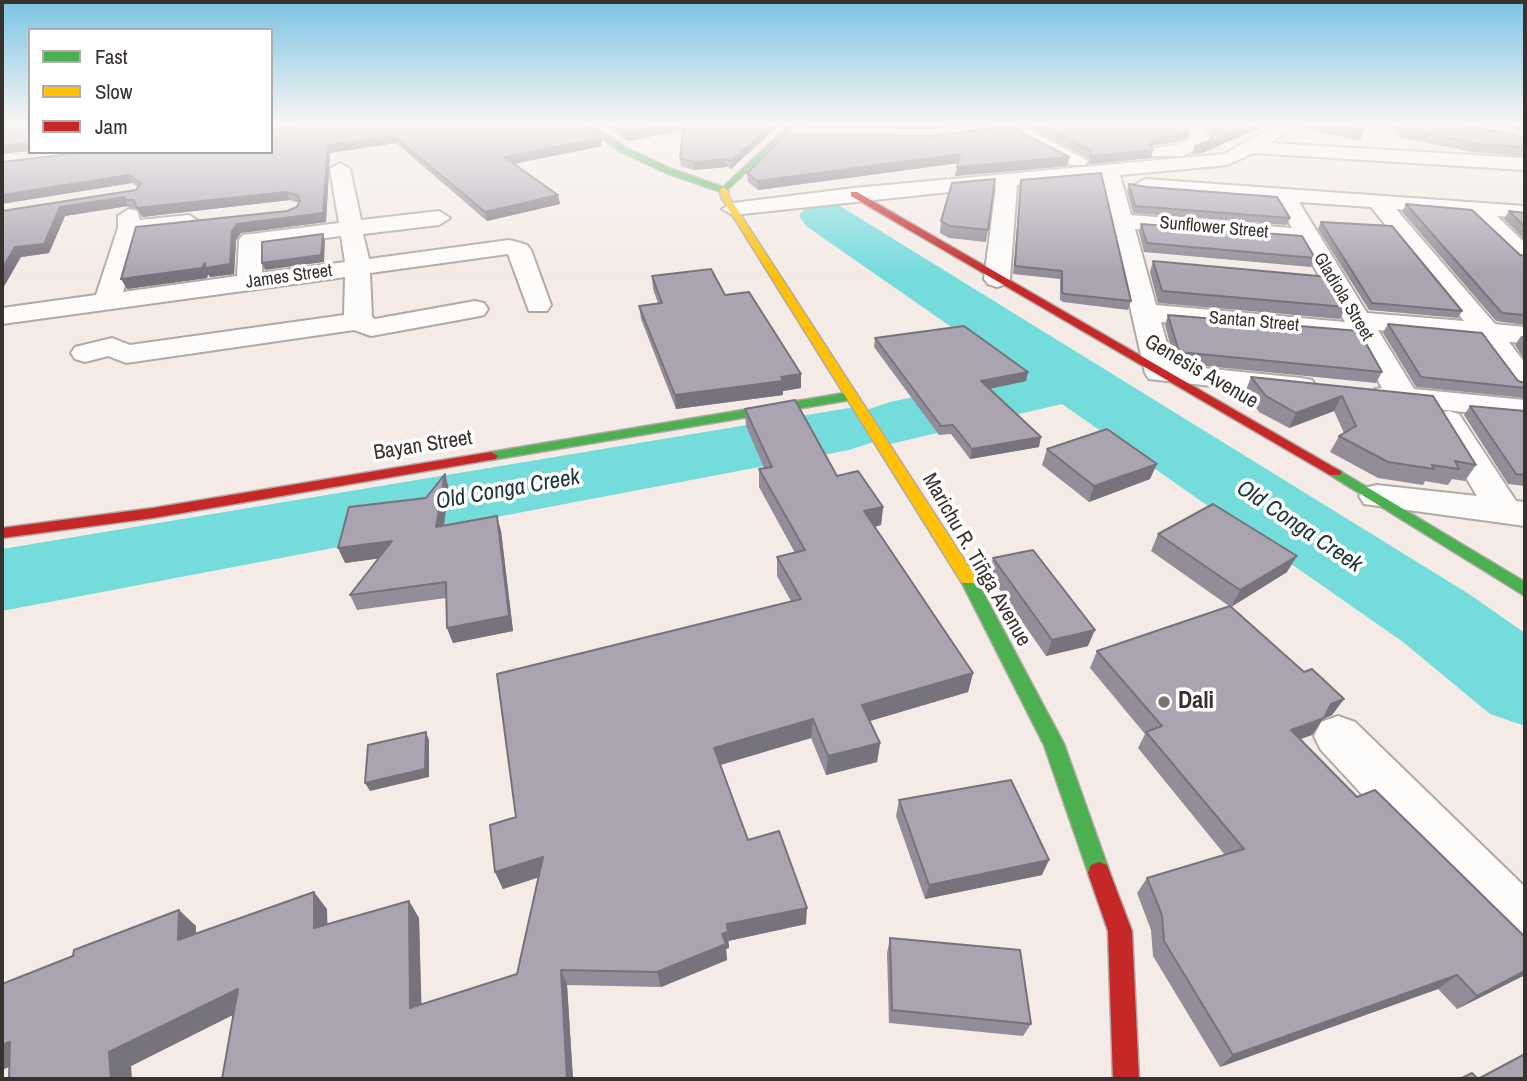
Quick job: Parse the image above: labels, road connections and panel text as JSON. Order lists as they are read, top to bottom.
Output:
{
  "streets": {
    "street": [
      "Sunflower Street",
      "James Street",
      "Gladiola Street",
      "Santan Street",
      "Genesis Avenue",
      "Bayan Street",
      "Marichu R. Tiñga Avenue"
    ]
  },
  "crossings": [
    ["Sunflower Street", "Gladiola Street"],
    ["Gladiola Street", "Santan Street"],
    ["Bayan Street", "Marichu R. Tiñga Avenue"]
  ],
  "water": ["Old Conga Creek"],
  "places": ["Dali"],
  "legend": ["Fast", "Slow", "Jam"]
}
